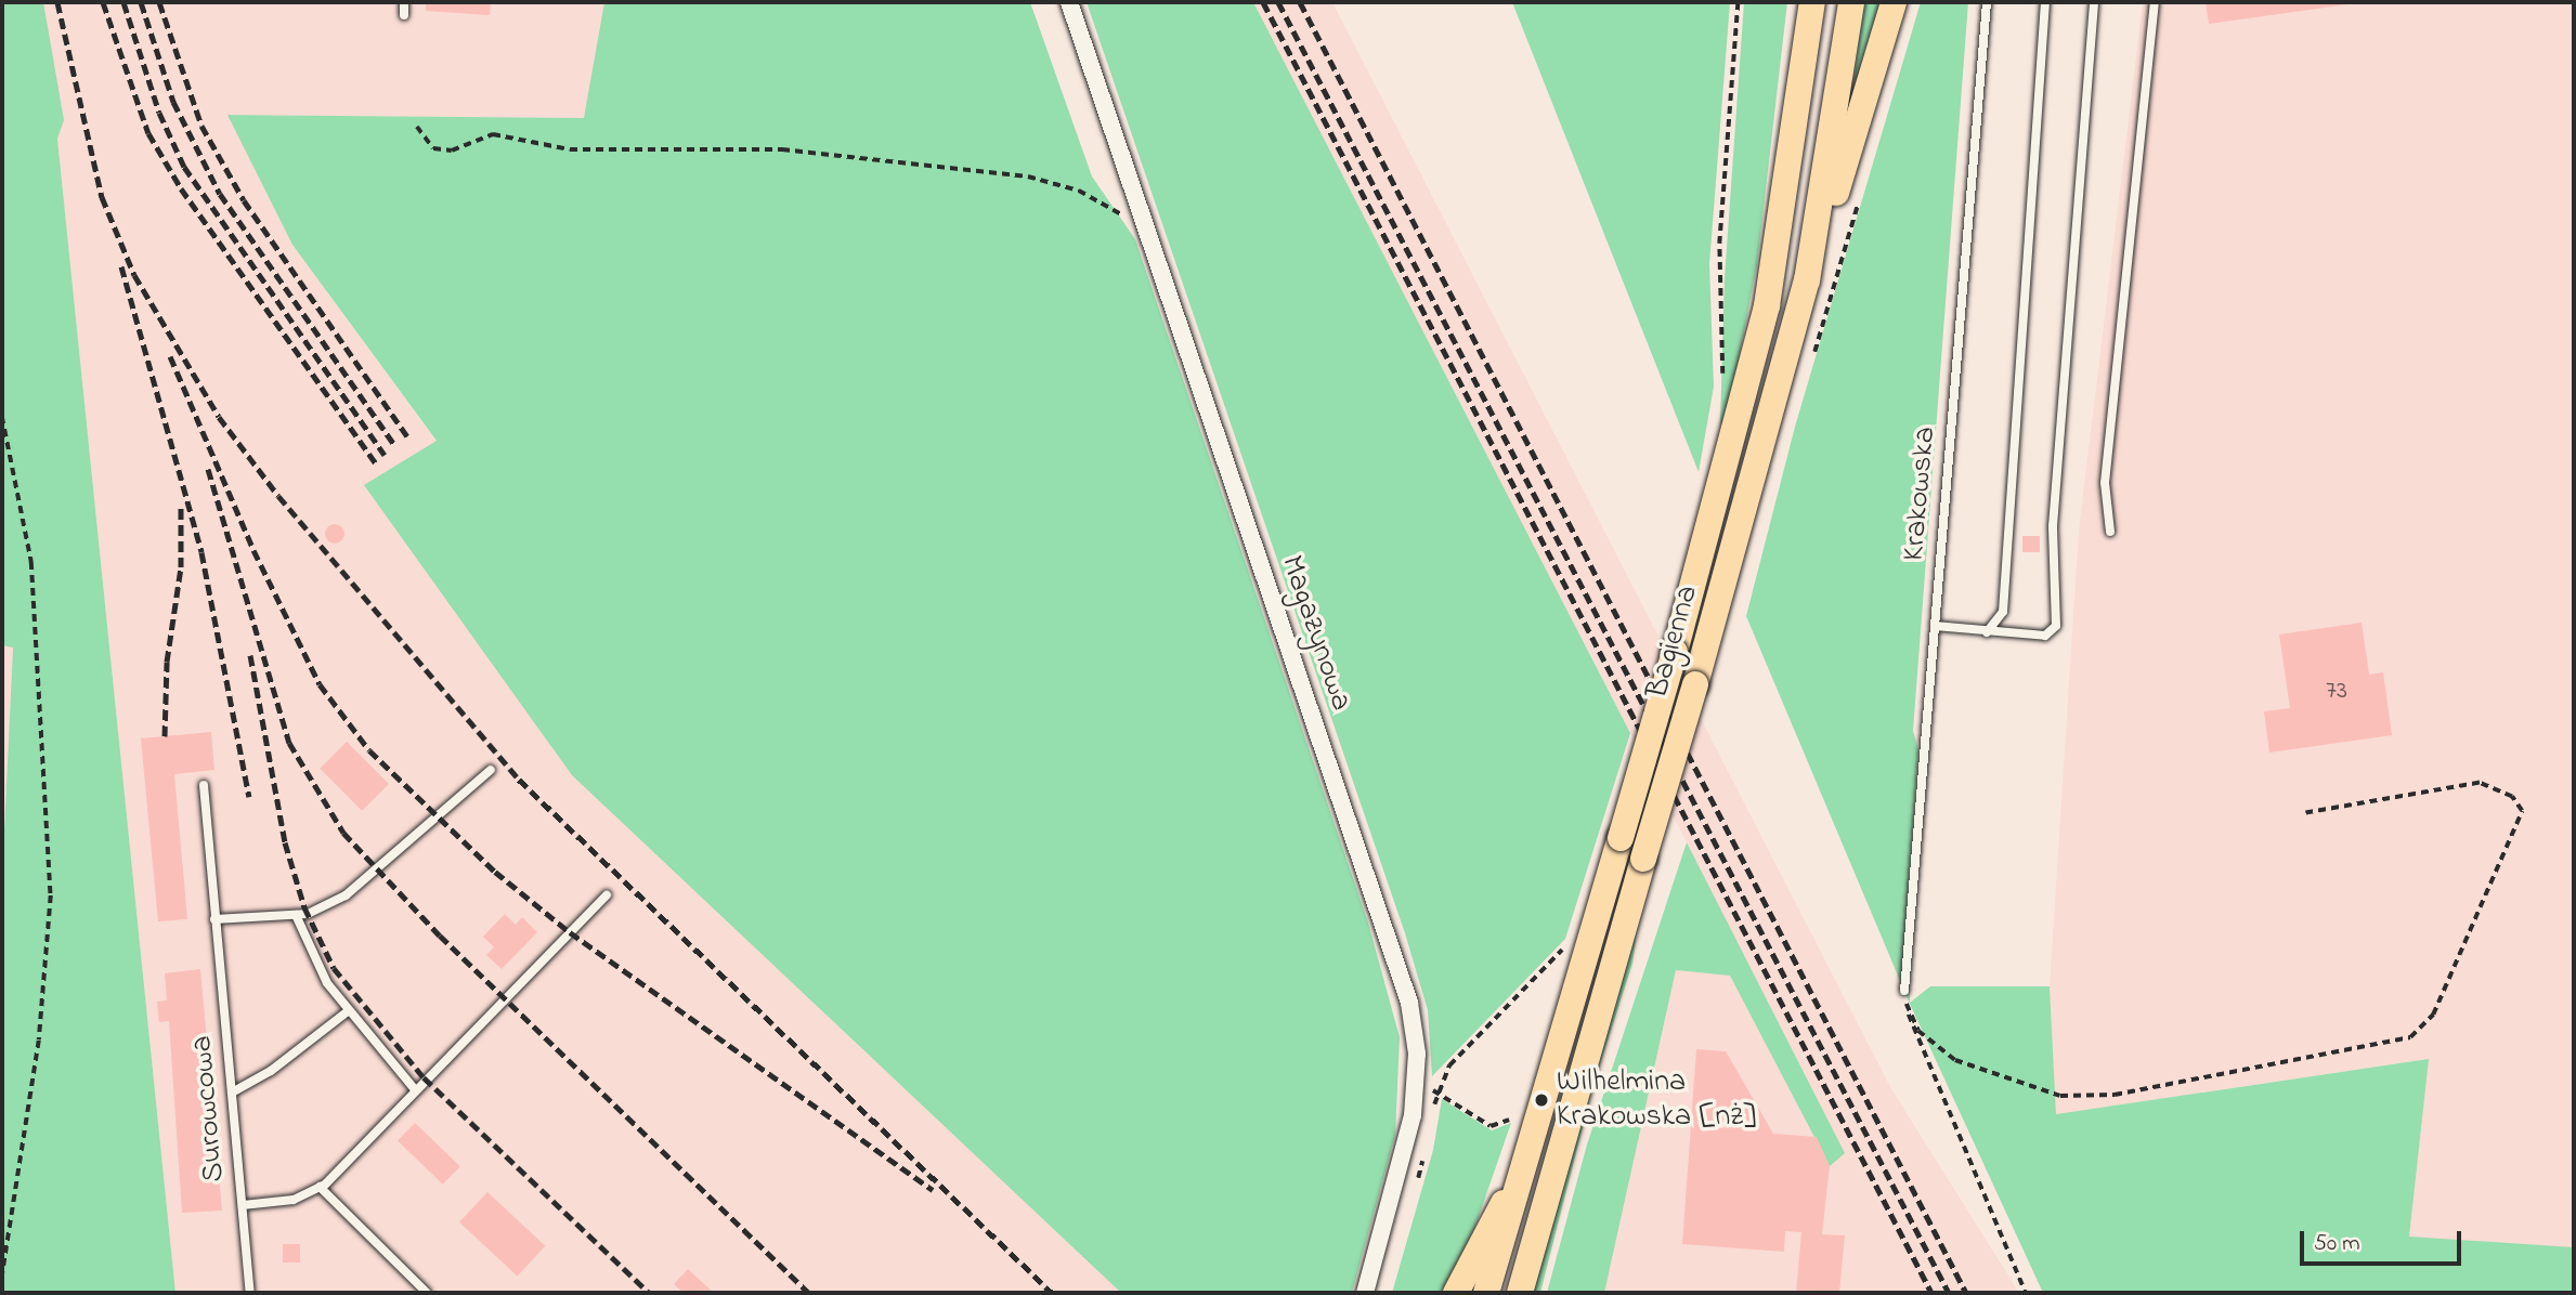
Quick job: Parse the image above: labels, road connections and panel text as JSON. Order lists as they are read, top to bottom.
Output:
{
  "streets": {
    "main road": ["Bagienna"],
    "street": ["Magazynowa"],
    "lane": ["Krakowska", "Surowcowa"]
  },
  "places": ["Wilhelmina Krakowska [nż]"],
  "house_numbers": ["73"],
  "scale_bar": "50 m"
}
